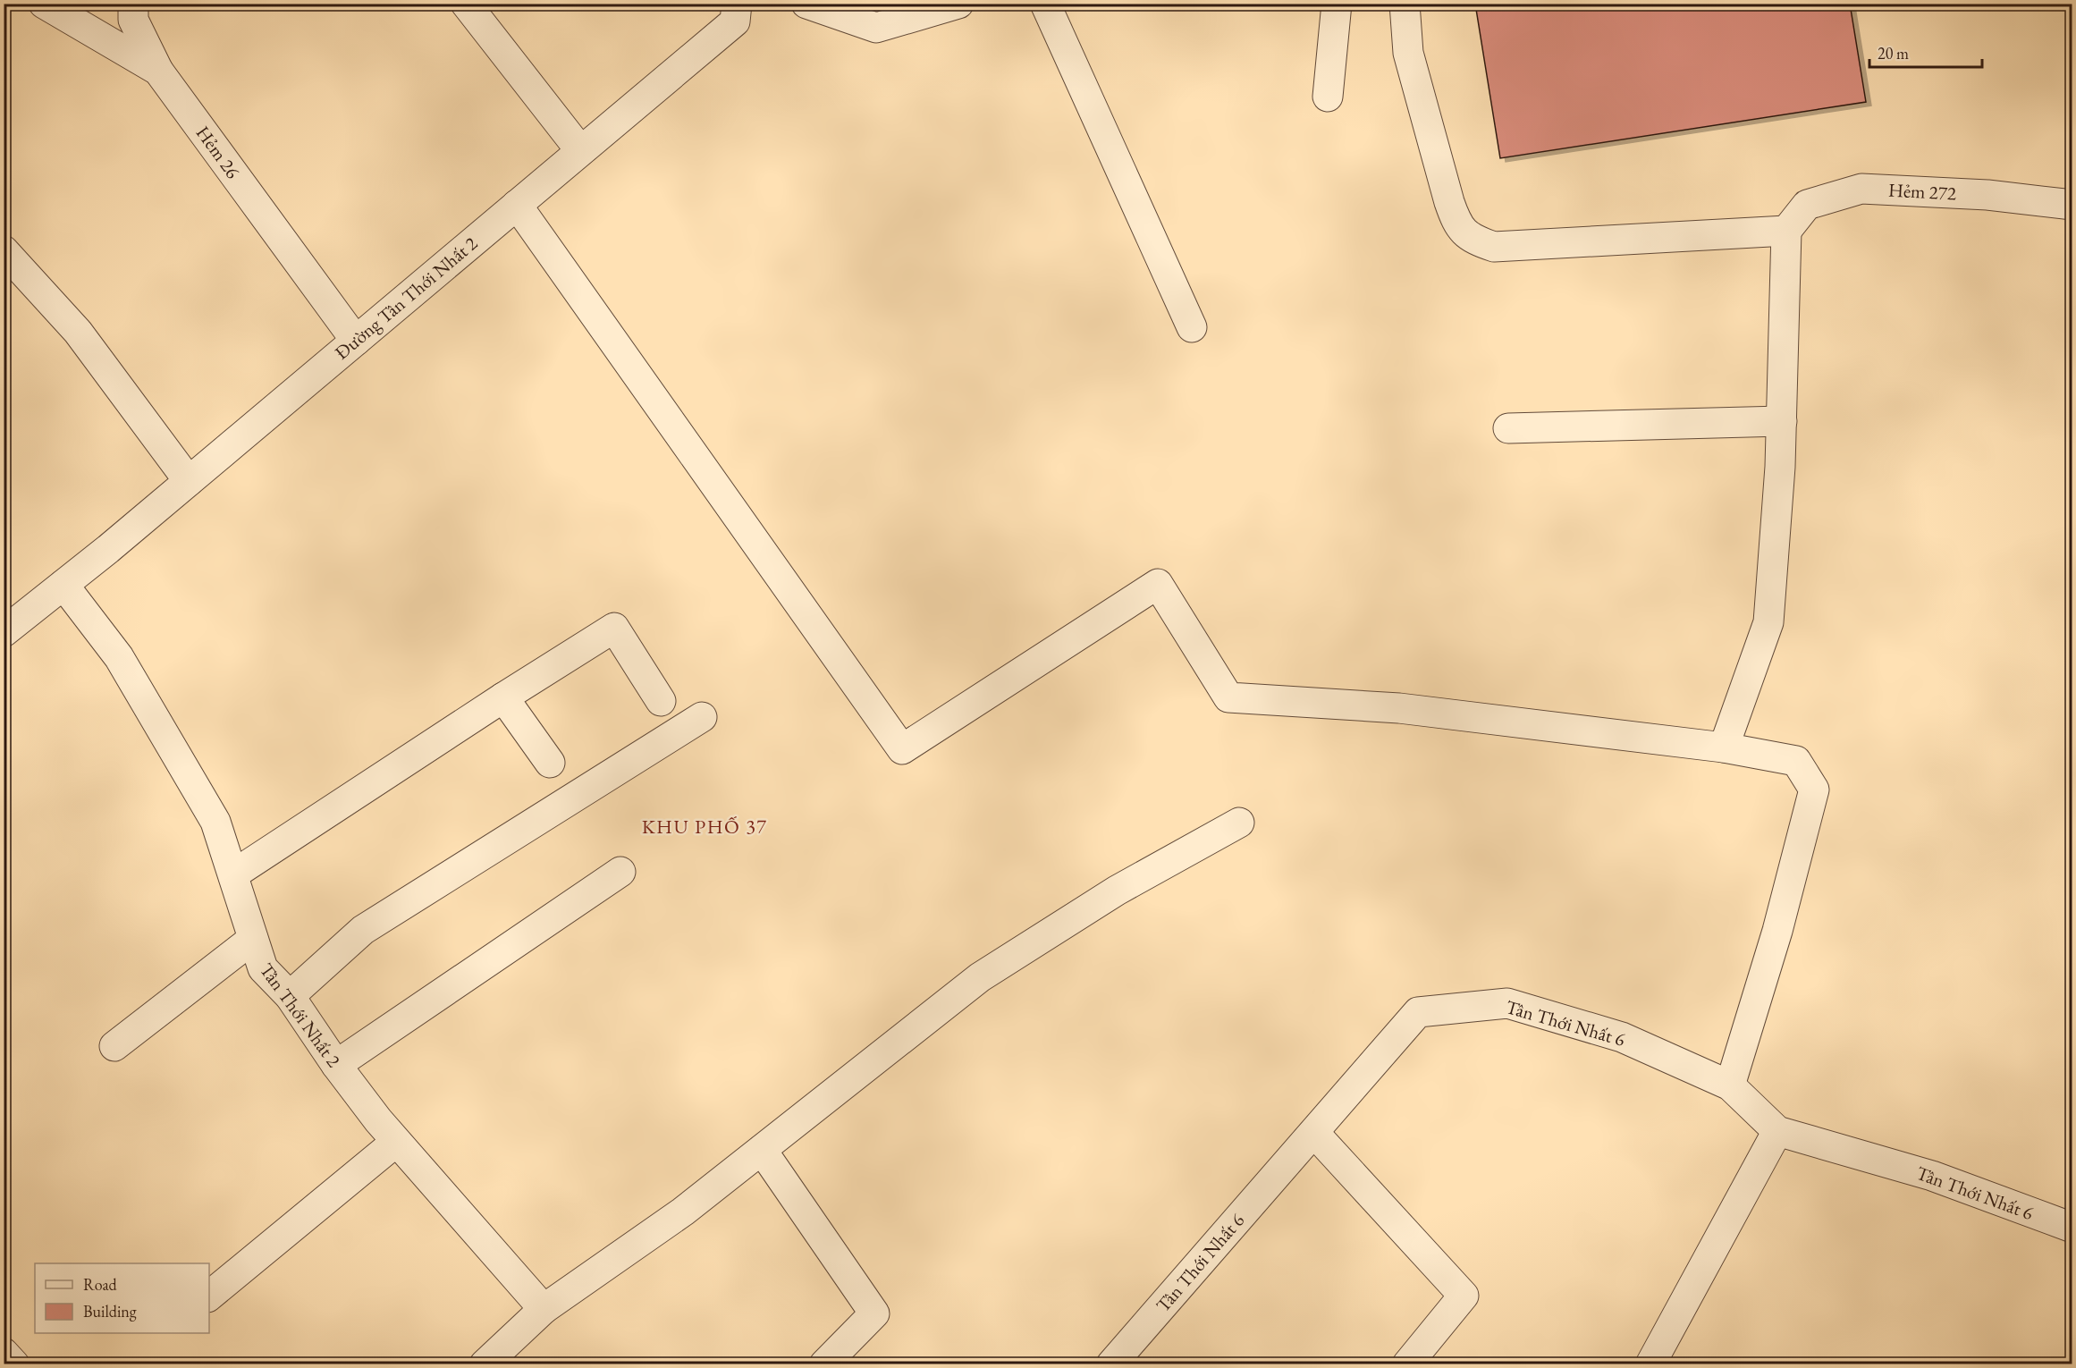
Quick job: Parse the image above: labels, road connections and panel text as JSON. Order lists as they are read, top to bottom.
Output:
{
  "streets": {
    "street": [
      "Hẻm 26",
      "Hẻm 272",
      "Đường Tân Thới Nhất 2",
      "Tân Thới Nhất 2",
      "Tân Thới Nhất 6"
    ]
  },
  "crossings": [
    ["Hẻm 26", "Đường Tân Thới Nhất 2"],
    ["Đường Tân Thới Nhất 2", "Tân Thới Nhất 2"]
  ],
  "districts": ["KHU PHỐ 37"],
  "legend": ["Road", "Building"],
  "scale_bar": "20 m"
}
